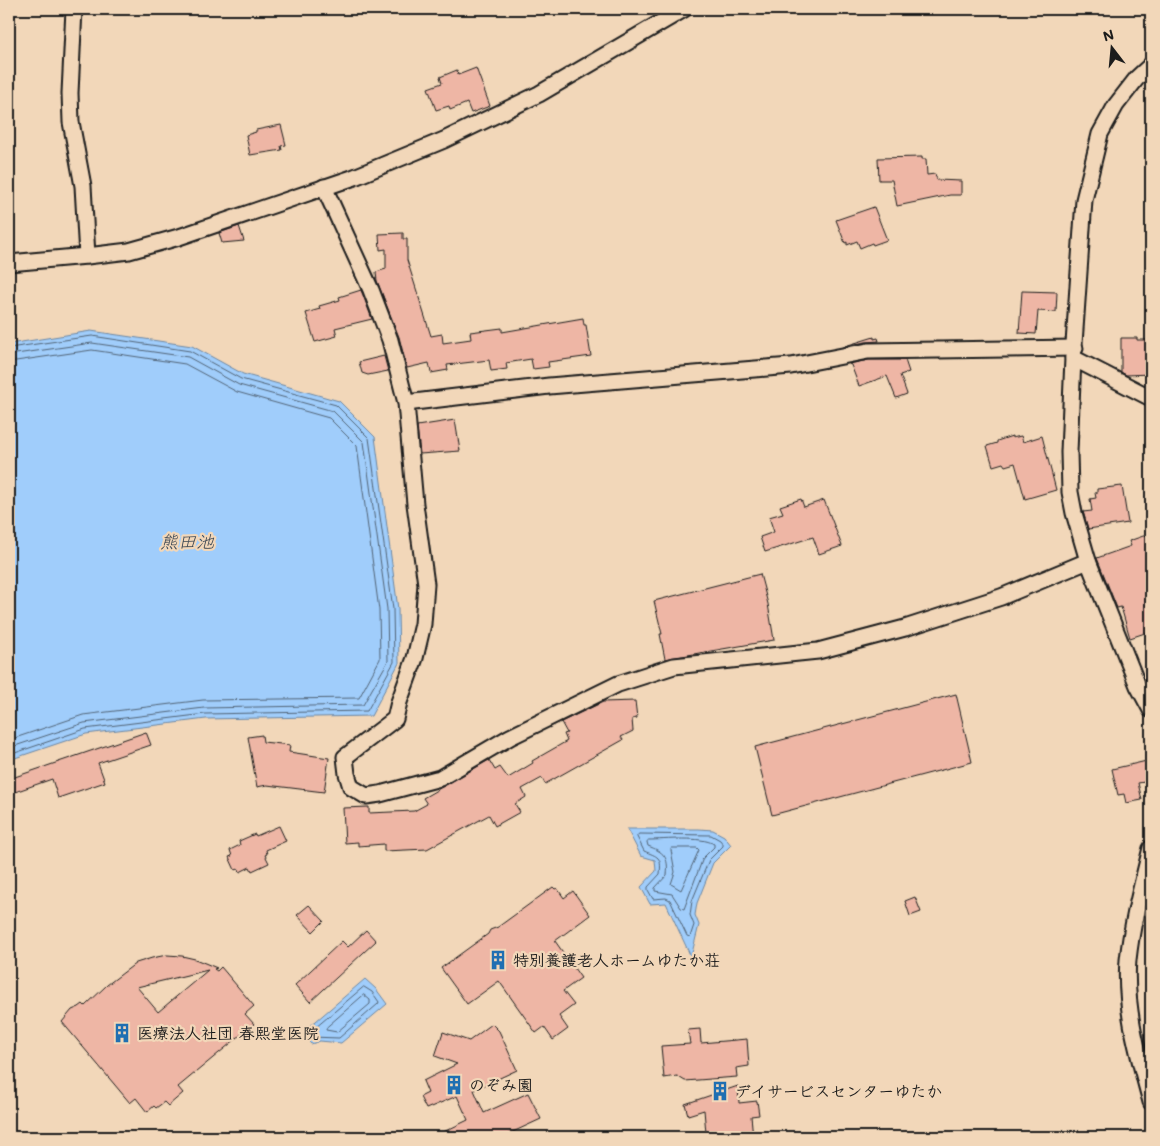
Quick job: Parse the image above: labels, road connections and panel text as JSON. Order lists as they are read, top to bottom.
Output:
{
  "water": ["熊田池"],
  "places": {
    "building": [
      "特別養護老人ホームゆたか荘",
      "医療法人社団 春熙堂医院",
      "のぞみ園",
      "デイサービスセンターゆたか"
    ]
  },
  "north": "top"
}
